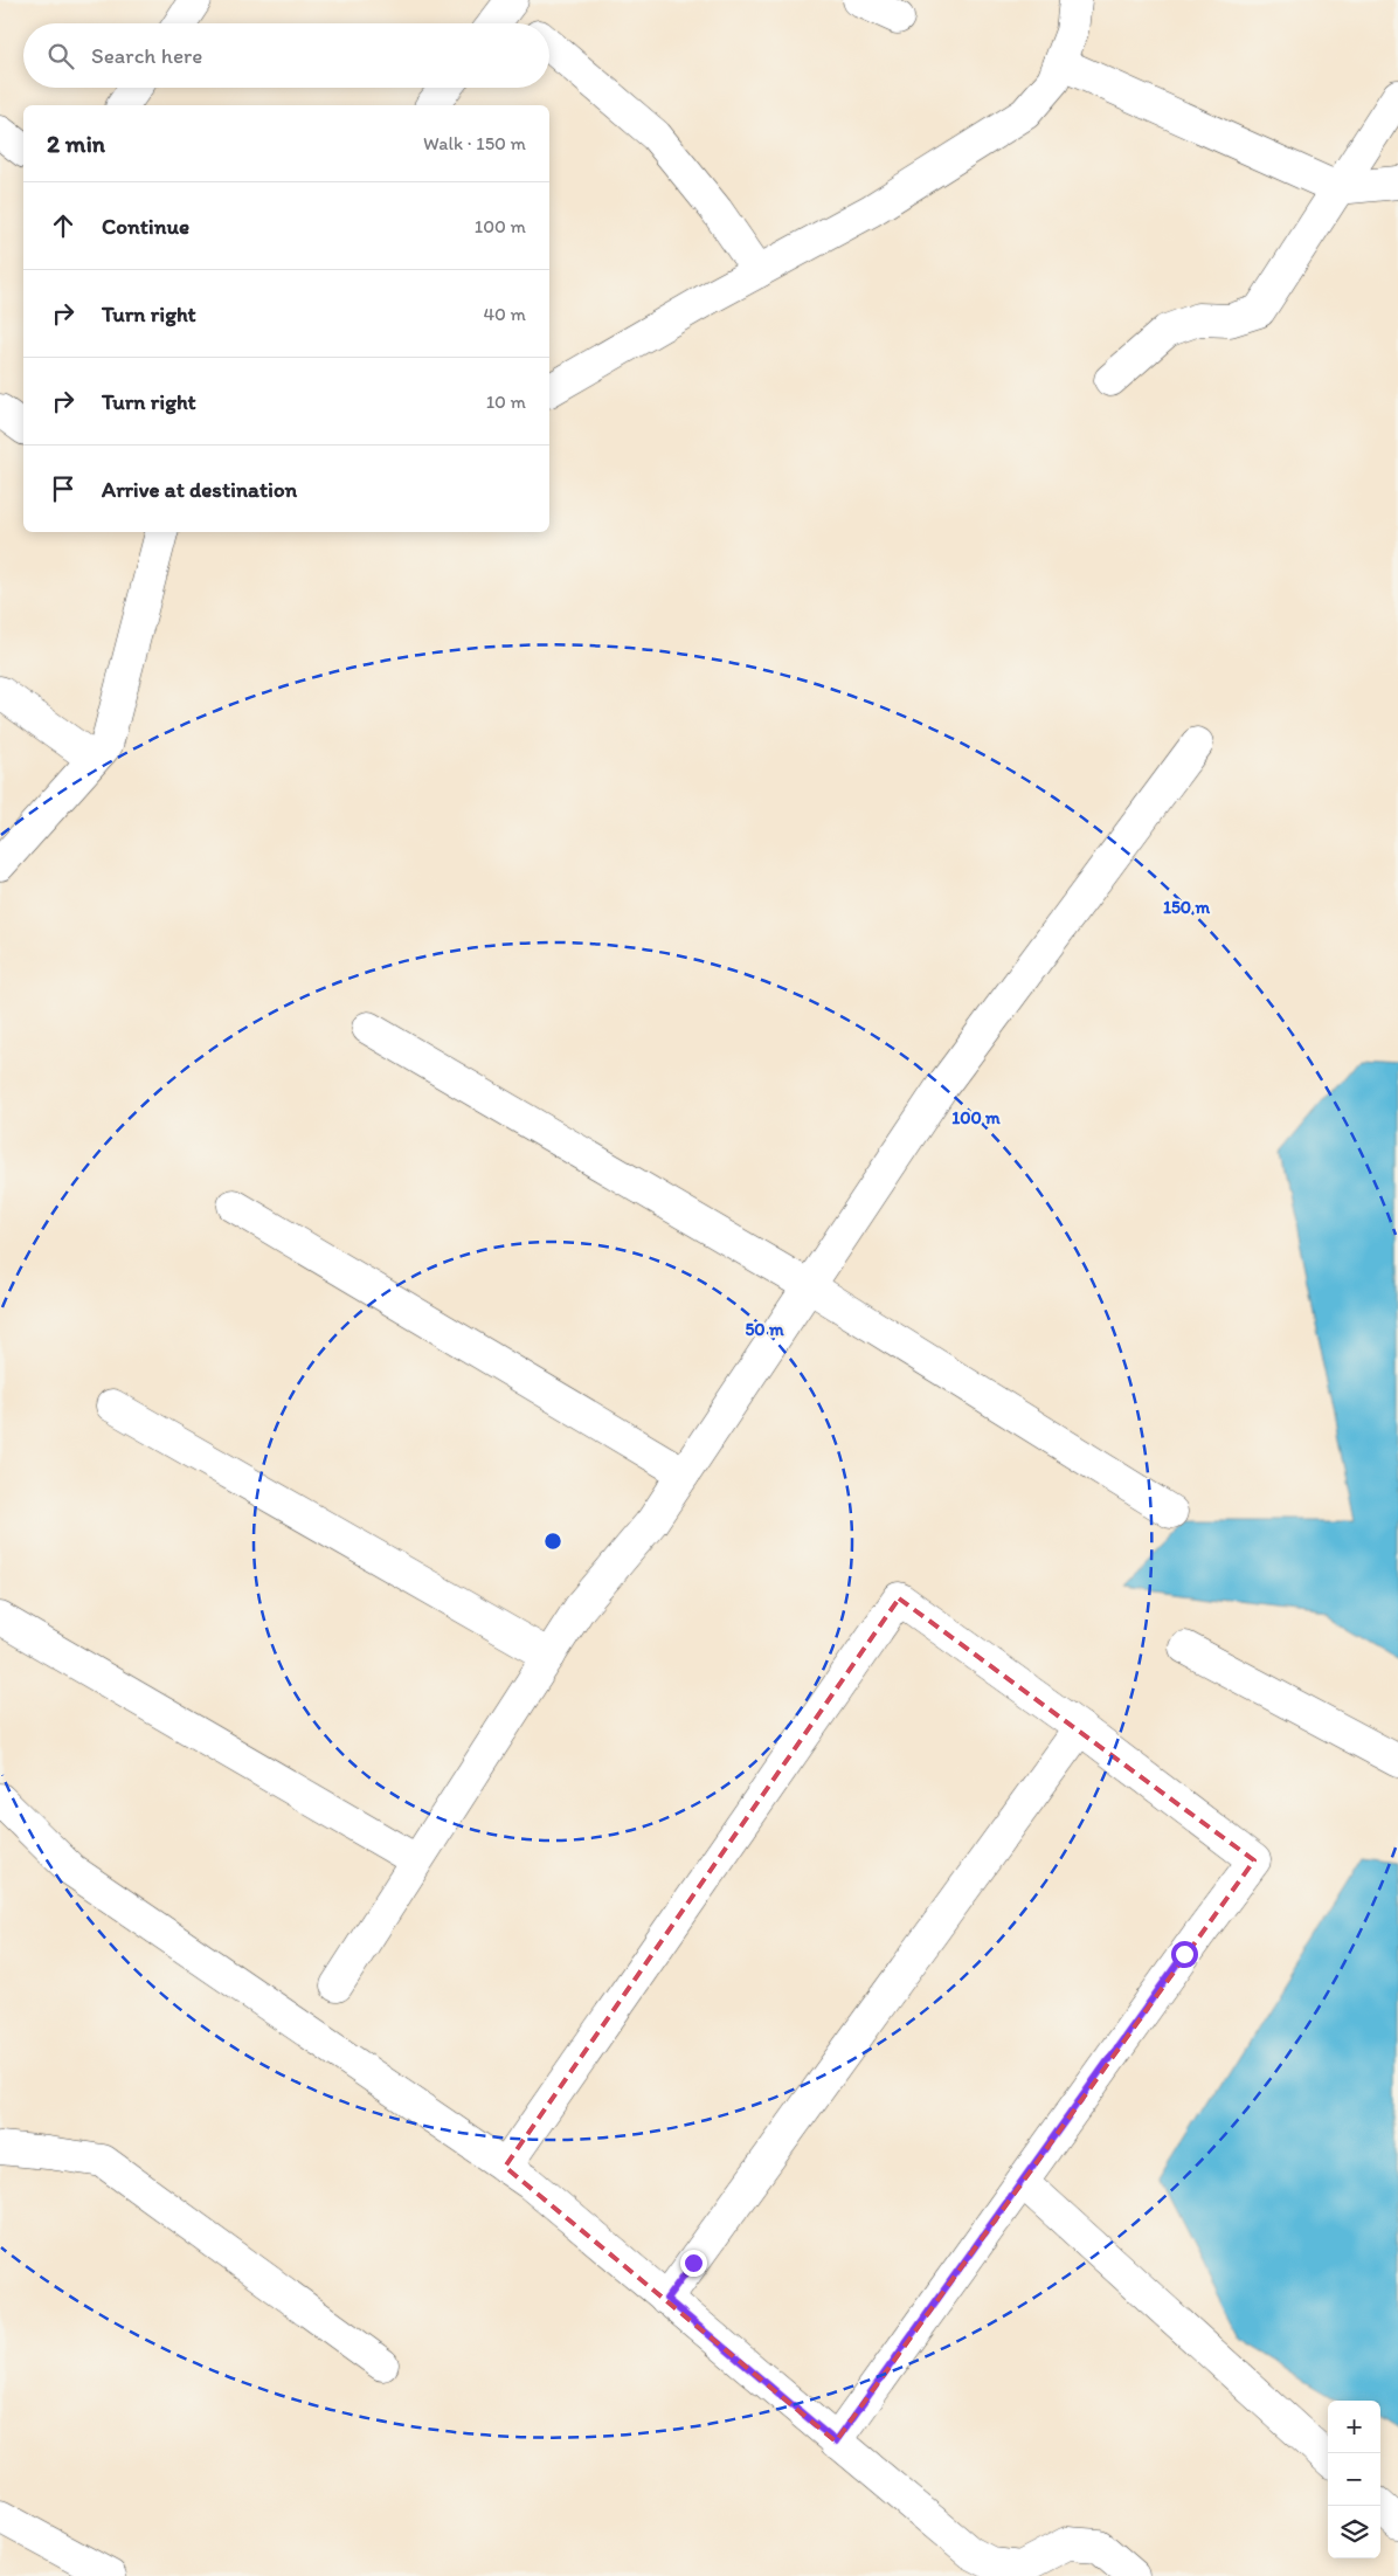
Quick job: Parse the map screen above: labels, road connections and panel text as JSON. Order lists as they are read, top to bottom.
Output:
{
  "page": {
    "search": "Search here",
    "heading": ["2 min", "Walk · 150 m"],
    "list": [
      ["Continue", "100 m"],
      ["Turn right", "40 m"],
      ["Turn right", "10 m"],
      "Arrive at destination"
    ],
    "map_buttons": ["+", "−"]
  },
  "rings": ["150 m", "100 m", "50 m"]
}
